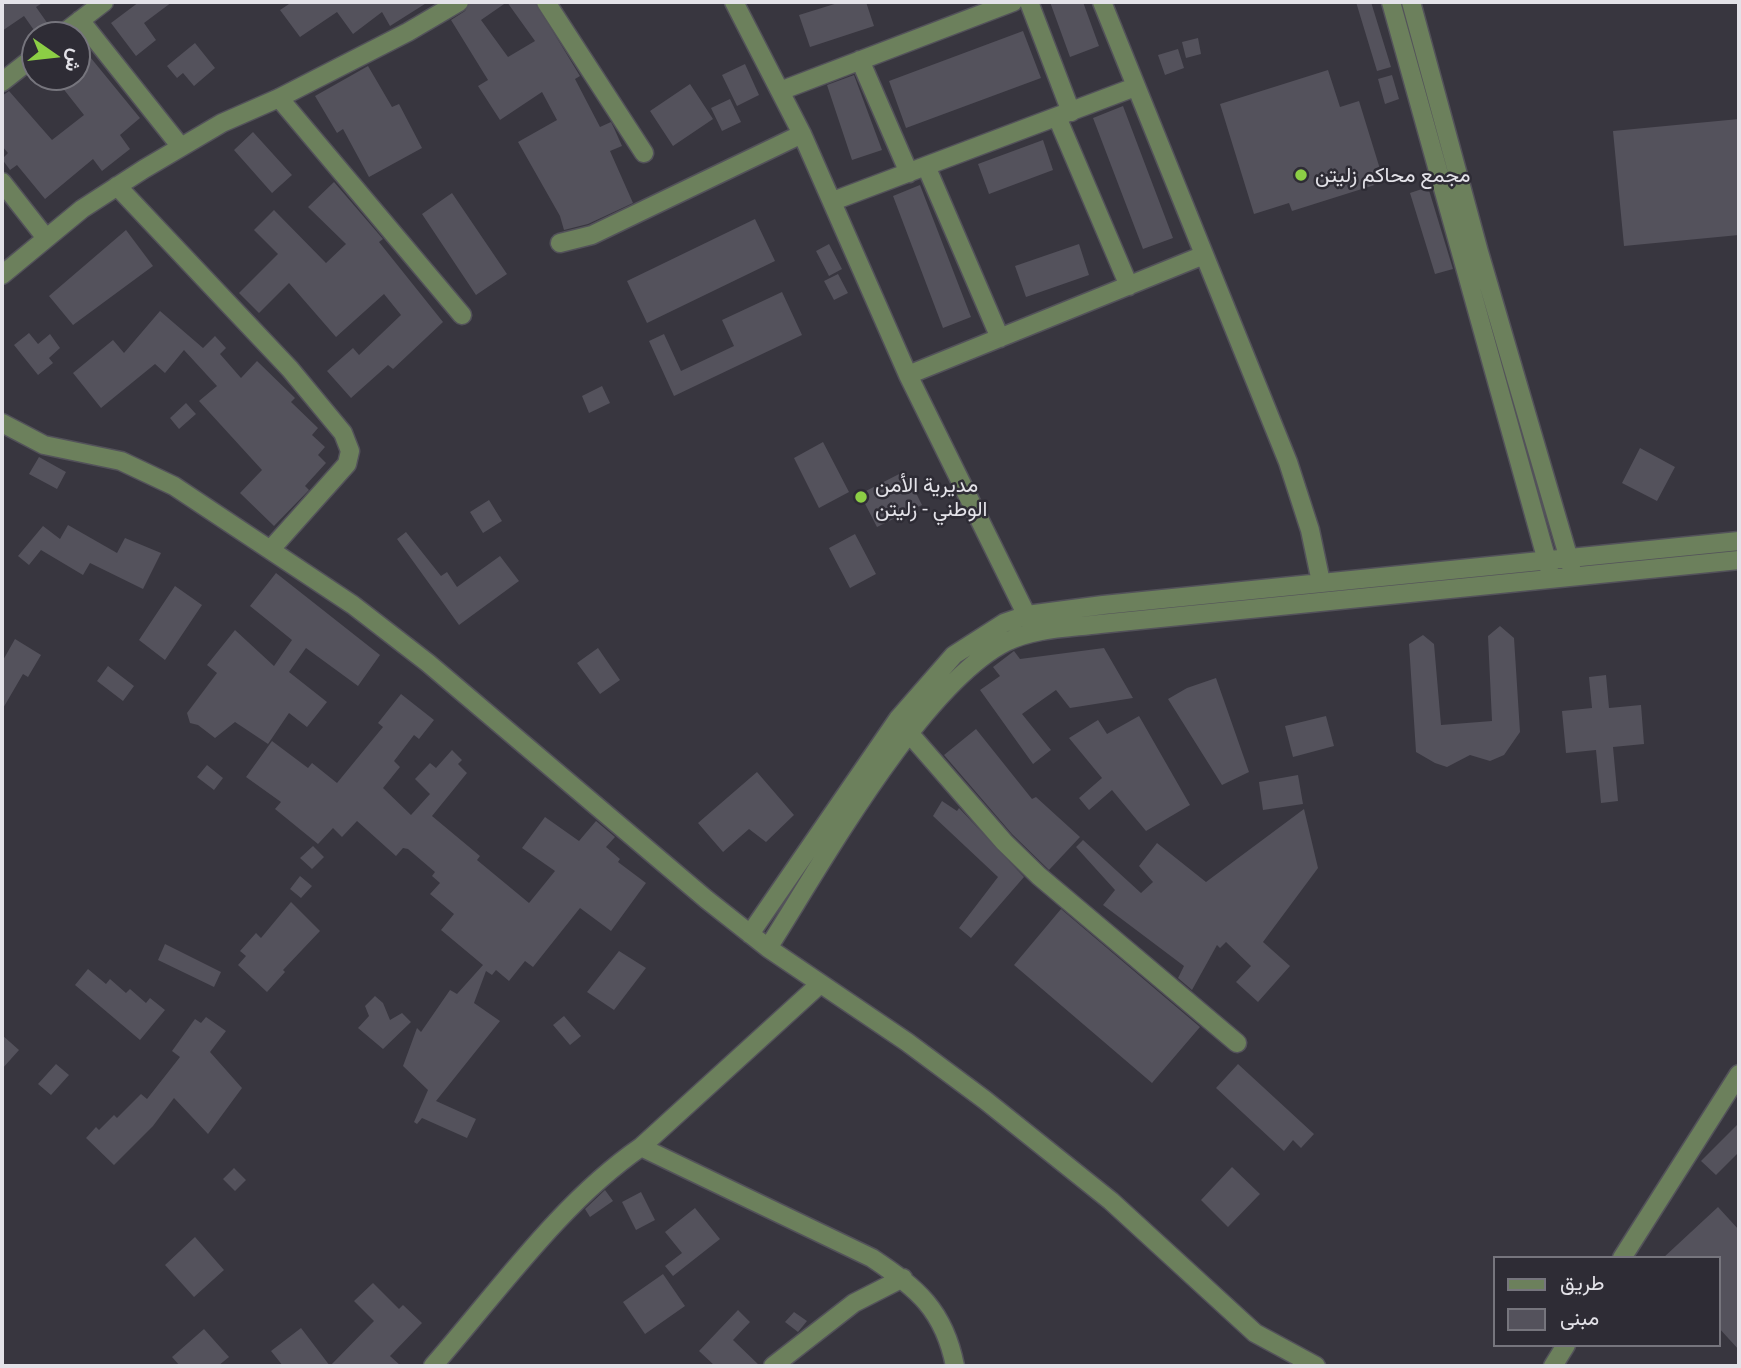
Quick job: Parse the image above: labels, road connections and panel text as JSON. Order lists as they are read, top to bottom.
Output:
{
  "places": ["مجمع محاكم زليتن", "مديرية الأمن الوطني - زليتن"],
  "legend": ["طريق", "مبنى"],
  "north": "right"
}
